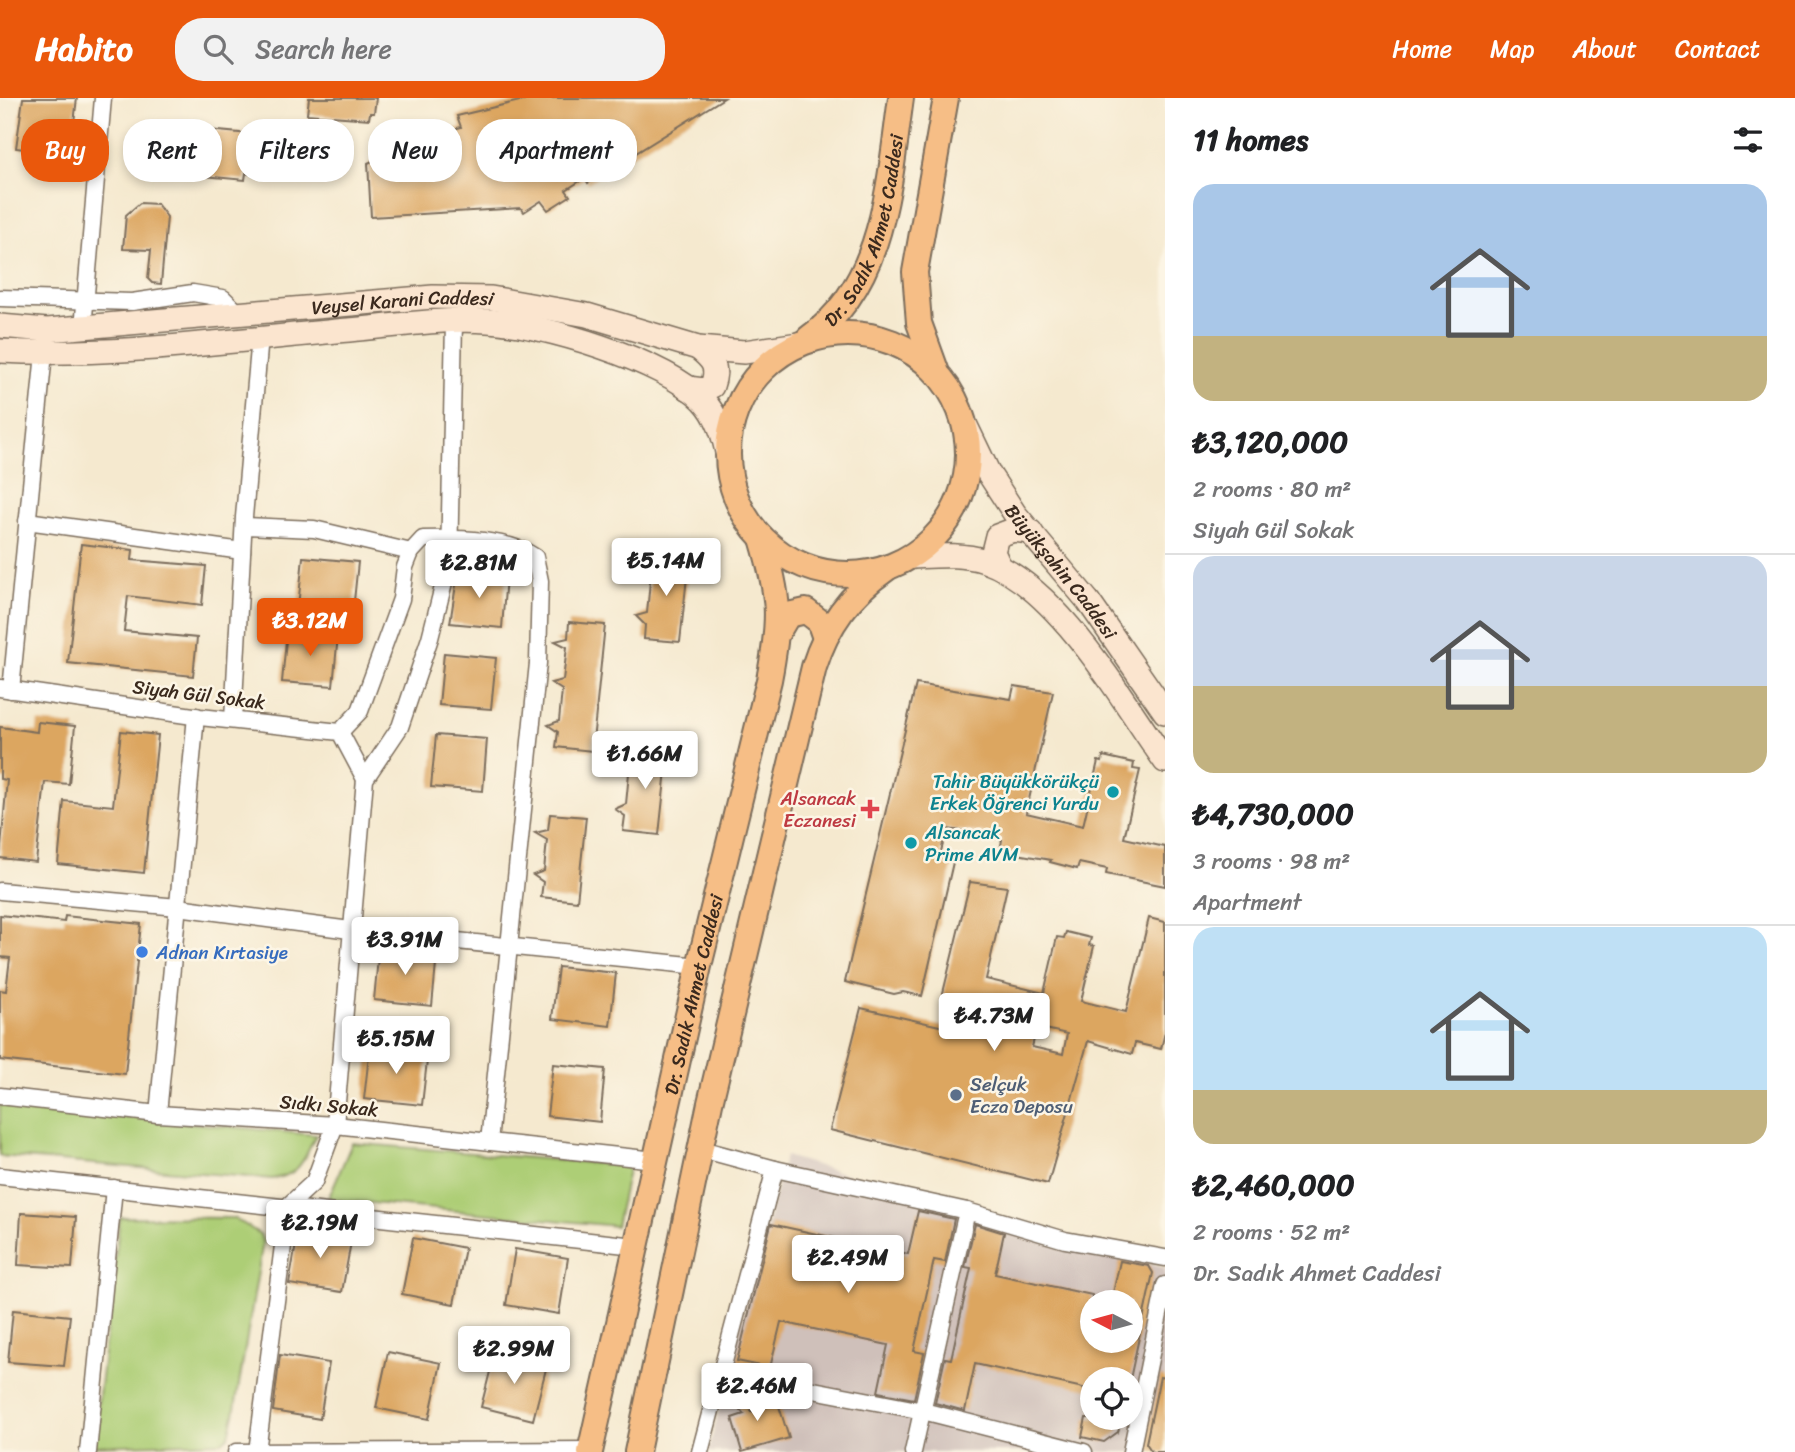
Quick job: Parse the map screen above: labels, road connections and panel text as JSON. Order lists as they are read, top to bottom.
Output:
{
  "streets": {
    "main road": ["Dr. Sadık Ahmet Caddesi", "Veysel Karani Caddesi", "Büyükşahin Caddesi"],
    "street": ["Siyah Gül Sokak", "Sıdkı Sokak"]
  },
  "crossings": [
    ["Dr. Sadık Ahmet Caddesi", "Veysel Karani Caddesi"],
    ["Dr. Sadık Ahmet Caddesi", "Büyükşahin Caddesi"],
    ["Dr. Sadık Ahmet Caddesi", "Sıdkı Sokak"],
    ["Veysel Karani Caddesi", "Büyükşahin Caddesi"]
  ],
  "places": {
    "other": [
      "Tahir Büyükkörükçü Erkek Öğrenci Yurdu",
      "Alsancak Prime AVM",
      "Adnan Kırtasiye",
      "Selçuk Ecza Deposu"
    ],
    "health": ["Alsancak Eczanesi"]
  },
  "north": "left",
  "page": {
    "header": "Habito",
    "search": "Search here",
    "nav": [
      "Home",
      "Map",
      "About",
      "Contact"
    ],
    "heading": "11 homes",
    "chip": [
      "Buy",
      "Rent",
      "Filters",
      "New",
      "Apartment"
    ],
    "list": [
      {
        "name": "₺3,120,000",
        "note": "2 rooms · 80 m² · Siyah Gül Sokak"
      },
      {
        "name": "₺4,730,000",
        "note": "3 rooms · 98 m² · Apartment"
      },
      {
        "name": "₺2,460,000",
        "note": "2 rooms · 52 m² · Dr. Sadık Ahmet Caddesi"
      }
    ],
    "price": [
      "₺5.14M",
      "₺2.81M",
      "₺3.12M",
      "₺1.66M",
      "₺3.91M",
      "₺4.73M",
      "₺5.15M",
      "₺2.19M",
      "₺2.49M",
      "₺2.99M",
      "₺2.46M"
    ]
  }
}
